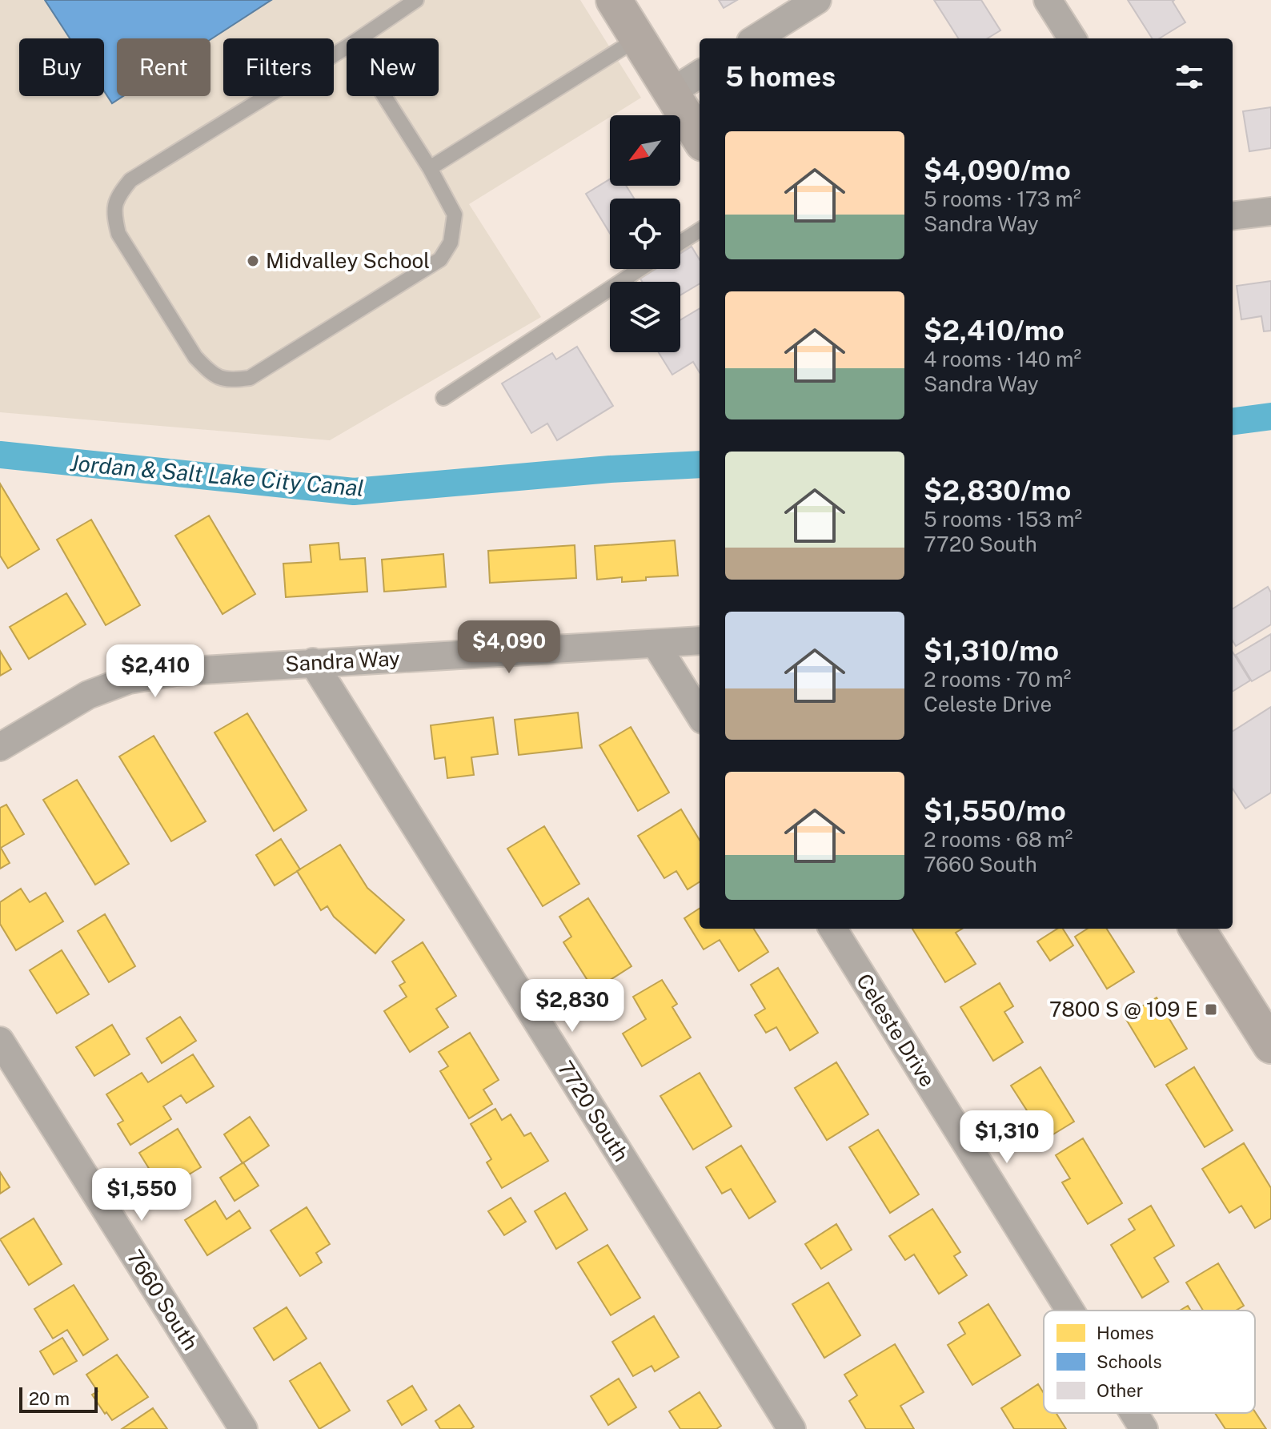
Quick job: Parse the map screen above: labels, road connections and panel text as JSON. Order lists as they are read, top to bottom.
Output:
{
  "streets": {
    "street": [
      "Sandra Way",
      "Celeste Drive",
      "7720 South",
      "7660 South"
    ]
  },
  "crossings": [
    ["Sandra Way", "7720 South"]
  ],
  "water": ["Jordan & Salt Lake City Canal"],
  "places": {
    "other": ["Midvalley School"],
    "transit": ["7800 S @ 109 E"]
  },
  "legend": ["Homes", "Schools", "Other"],
  "scale_bar": "20 m",
  "north": "bottom left",
  "page": {
    "chip": [
      "Buy",
      "Rent",
      "Filters",
      "New"
    ],
    "heading": "5 homes",
    "list": [
      {
        "name": "$4,090/mo",
        "note": "5 rooms · 173 m² · Sandra Way"
      },
      {
        "name": "$2,410/mo",
        "note": "4 rooms · 140 m² · Sandra Way"
      },
      {
        "name": "$2,830/mo",
        "note": "5 rooms · 153 m² · 7720 South"
      },
      {
        "name": "$1,310/mo",
        "note": "2 rooms · 70 m² · Celeste Drive"
      },
      {
        "name": "$1,550/mo",
        "note": "2 rooms · 68 m² · 7660 South"
      }
    ],
    "price": [
      "$4,090",
      "$2,410",
      "$2,830",
      "$1,310",
      "$1,550"
    ],
    "scale": "20 m"
  }
}
